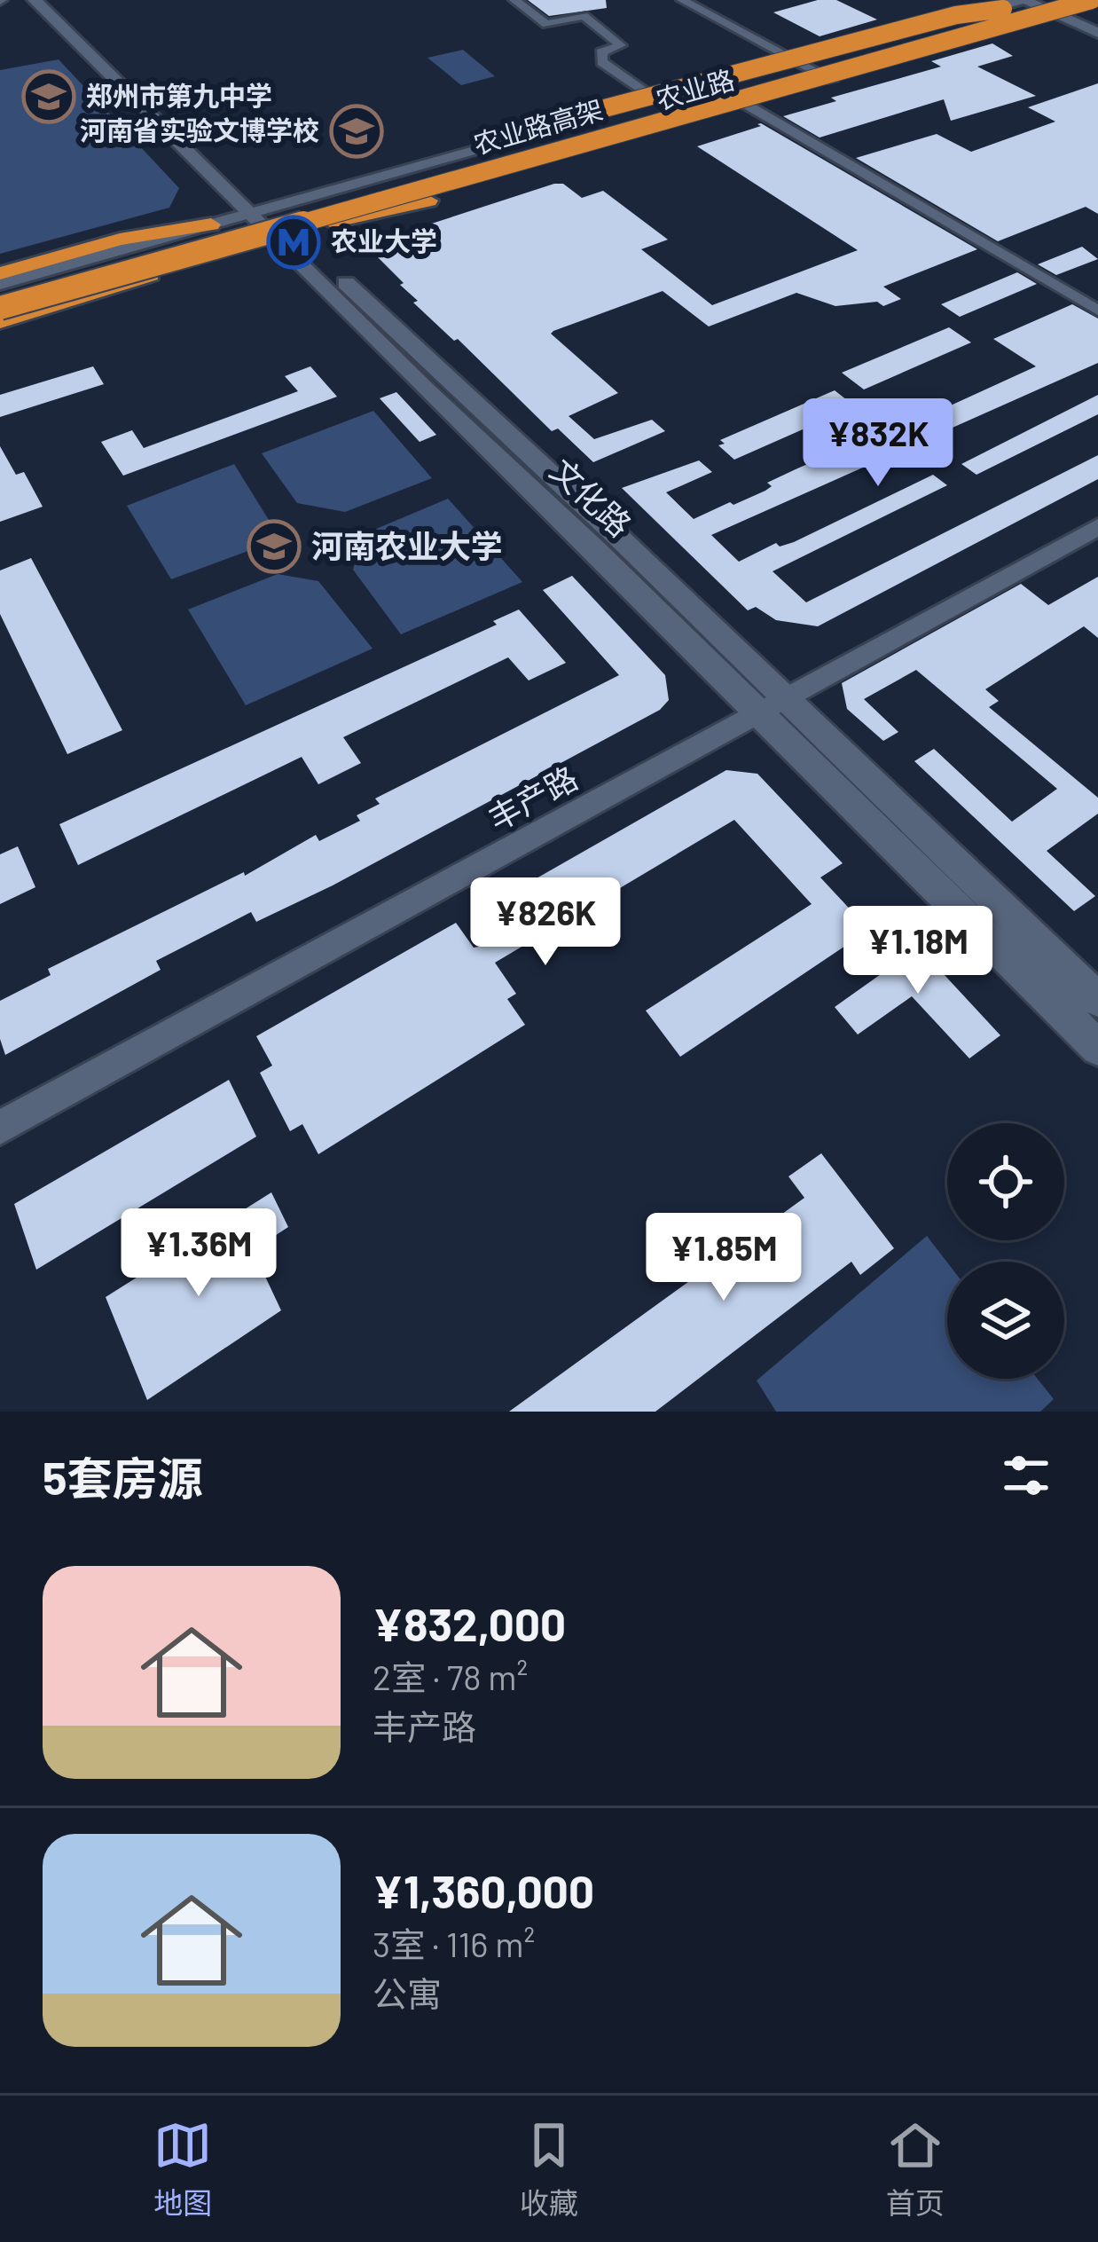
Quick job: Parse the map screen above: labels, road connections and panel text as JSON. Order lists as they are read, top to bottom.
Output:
{
  "streets": {
    "highway": ["农业路高架"],
    "main road": ["文化路"],
    "street": ["农业路", "丰产路"]
  },
  "crossings": [
    ["农业路", "农业路高架"],
    ["农业路", "文化路"],
    ["文化路", "丰产路"]
  ],
  "places": {
    "school or university": ["郑州市第九中学", "河南省实验文博学校", "河南农业大学"],
    "metro station": ["农业大学"]
  },
  "page": {
    "price": [
      "¥832K",
      "¥826K",
      "¥1.18M",
      "¥1.36M",
      "¥1.85M"
    ],
    "heading": "5套房源",
    "list": [
      {
        "name": "¥832,000",
        "note": "2室 · 78 m² · 丰产路"
      },
      {
        "name": "¥1,360,000",
        "note": "3室 · 116 m² · 公寓"
      }
    ],
    "tabs": ["地图", "收藏", "首页"]
  }
}
